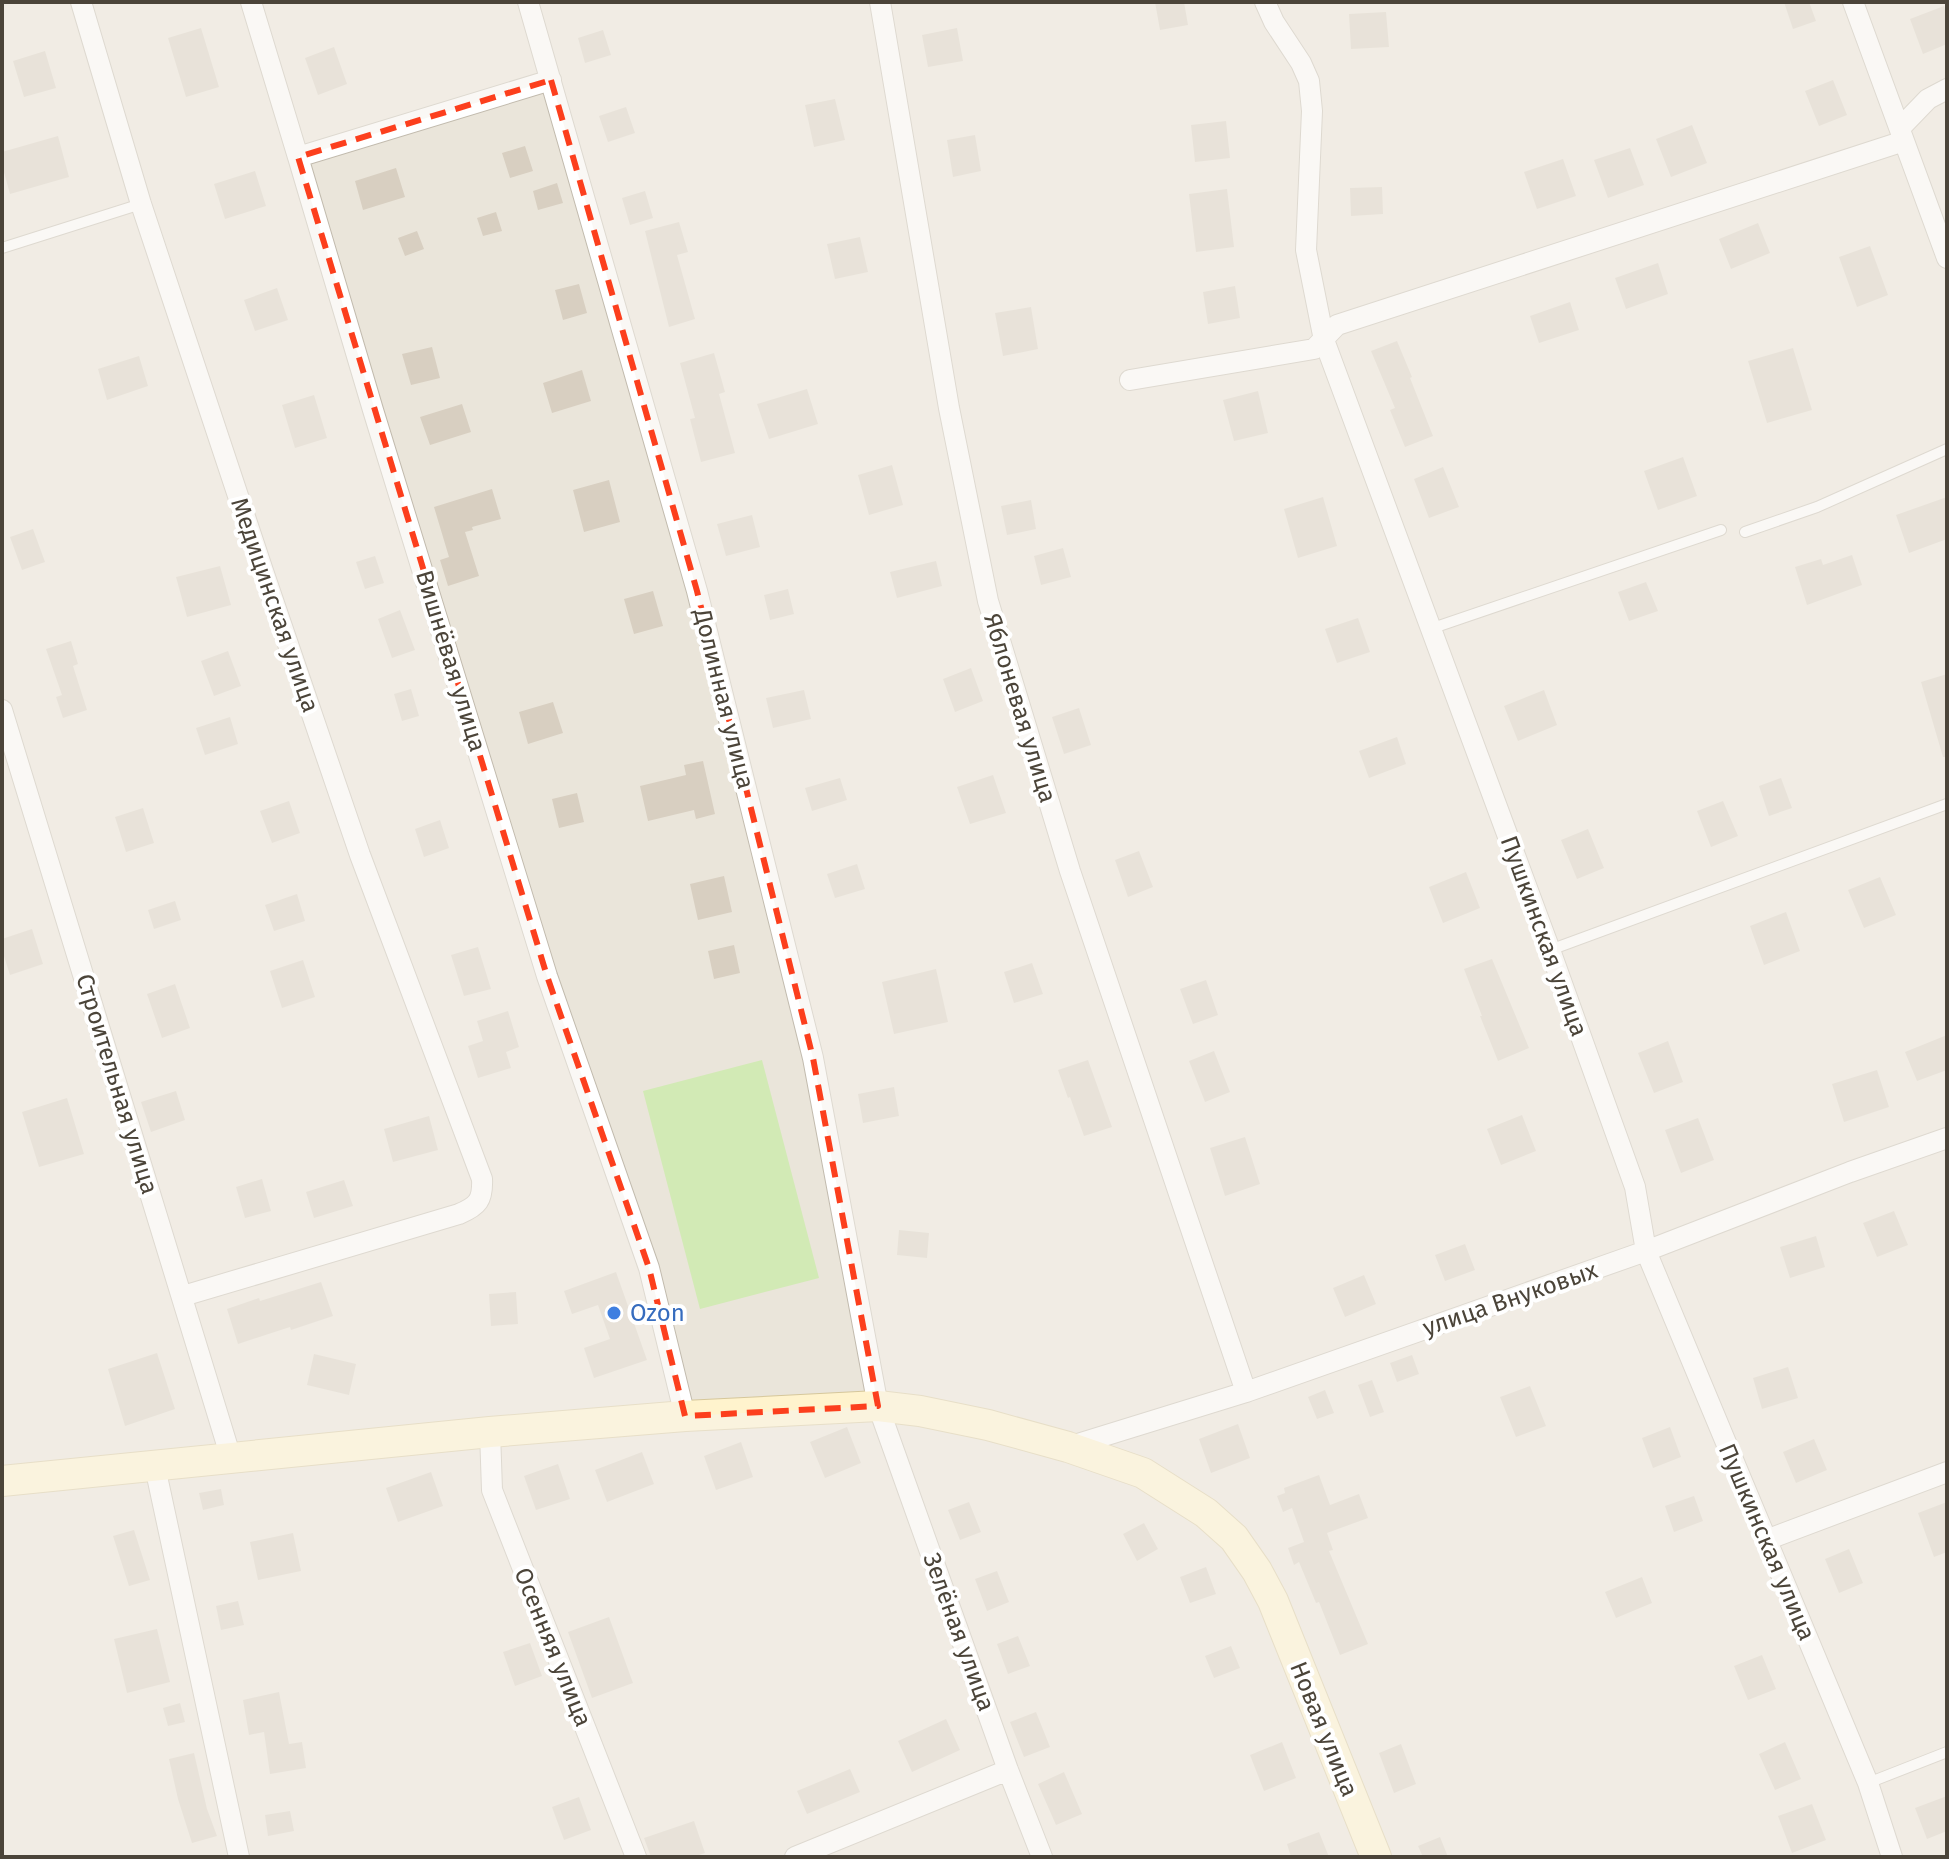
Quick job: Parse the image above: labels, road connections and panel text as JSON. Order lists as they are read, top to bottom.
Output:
{
  "streets": {
    "street": [
      "Медицинская улица",
      "Вишнёвая улица",
      "Долинная улица",
      "Яблоневая улица",
      "Пушкинская улица",
      "Строительная улица",
      "улица Внуковых",
      "Зелёная улица",
      "Осенняя улица",
      "Новая улица"
    ]
  },
  "crossings": [
    ["Медицинская улица", "Строительная улица"],
    ["Вишнёвая улица", "Новая улица"],
    ["Долинная улица", "Зелёная улица"],
    ["Долинная улица", "Новая улица"],
    ["Яблоневая улица", "улица Внуковых"],
    ["Пушкинская улица", "улица Внуковых"],
    ["Строительная улица", "Новая улица"],
    ["улица Внуковых", "Новая улица"],
    ["Зелёная улица", "Новая улица"],
    ["Осенняя улица", "Новая улица"]
  ],
  "places": ["Ozon"]
}
